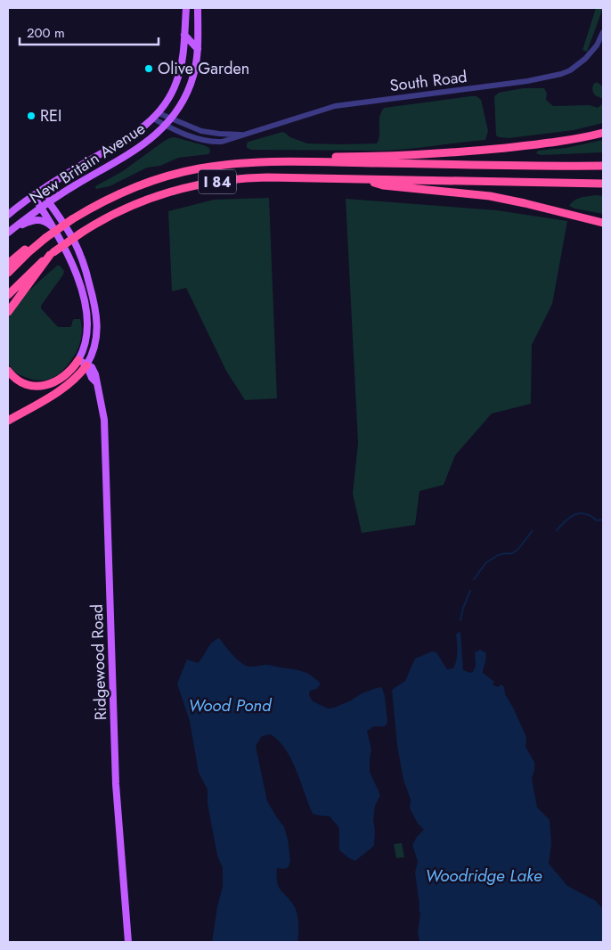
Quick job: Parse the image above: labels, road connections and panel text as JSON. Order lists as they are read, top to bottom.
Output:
{
  "streets": {
    "highway": ["I 84"],
    "main road": ["New Britain Avenue", "Ridgewood Road"],
    "street": ["South Road"]
  },
  "crossings": [
    ["South Road", "New Britain Avenue"]
  ],
  "water": ["Wood Pond", "Woodridge Lake"],
  "places": ["Olive Garden", "REI"],
  "scale_bar": "200 m"
}
